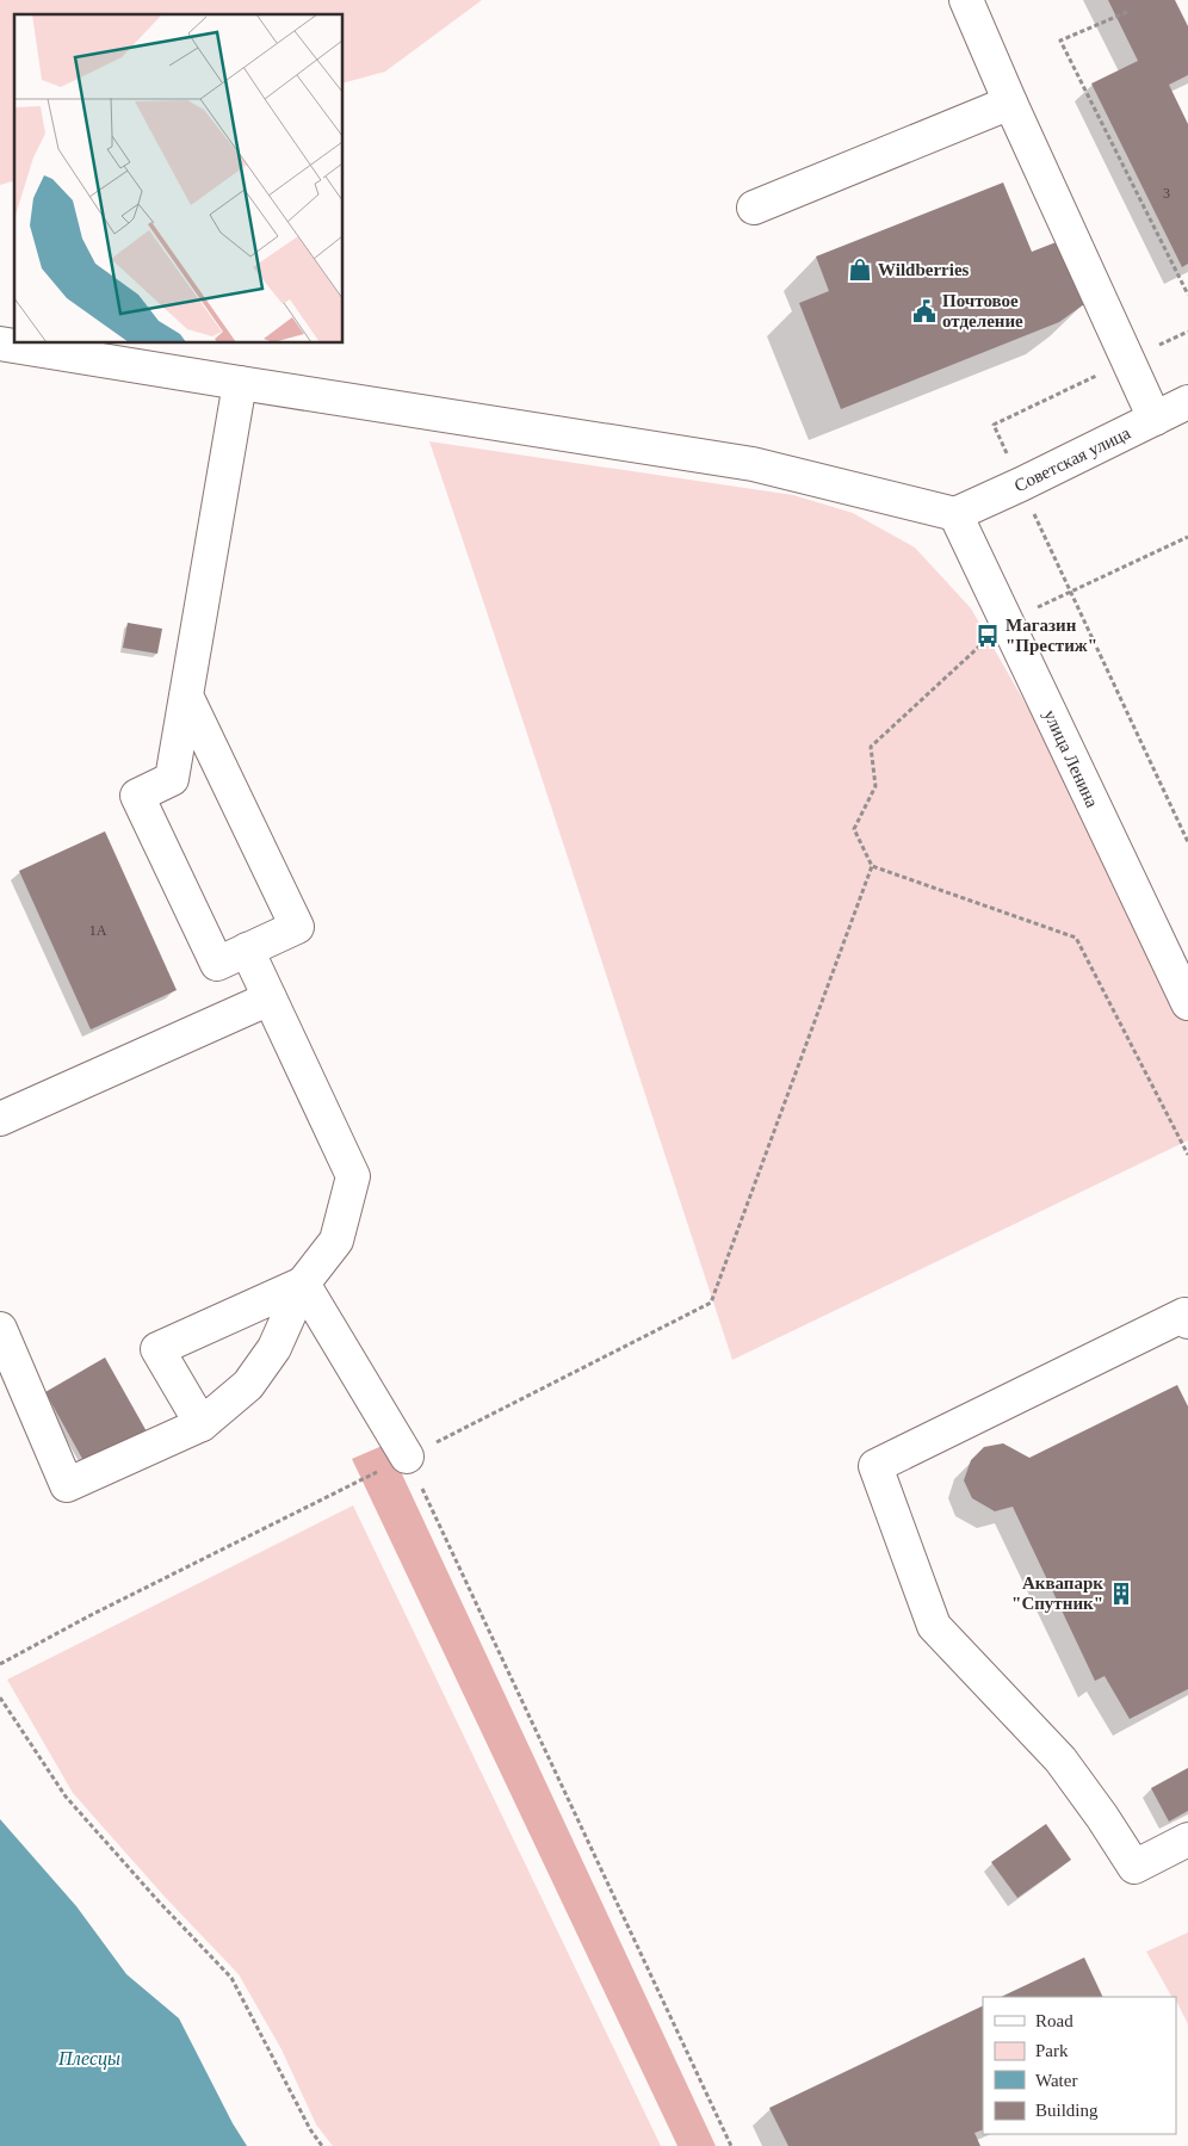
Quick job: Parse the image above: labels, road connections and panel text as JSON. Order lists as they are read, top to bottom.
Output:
{
  "streets": {
    "street": ["Советская улица", "улица Ленина"]
  },
  "crossings": [
    ["Советская улица", "улица Ленина"]
  ],
  "water": ["Плесцы"],
  "places": {
    "shop": ["Wildberries"],
    "public building": ["Почтовое отделение"],
    "bus stop": ["Магазин \"Престиж\""],
    "building": ["Аквапарк \"Спутник\""]
  },
  "house_numbers": ["3", "1А"],
  "legend": [
    "Road",
    "Park",
    "Water",
    "Building"
  ]
}
